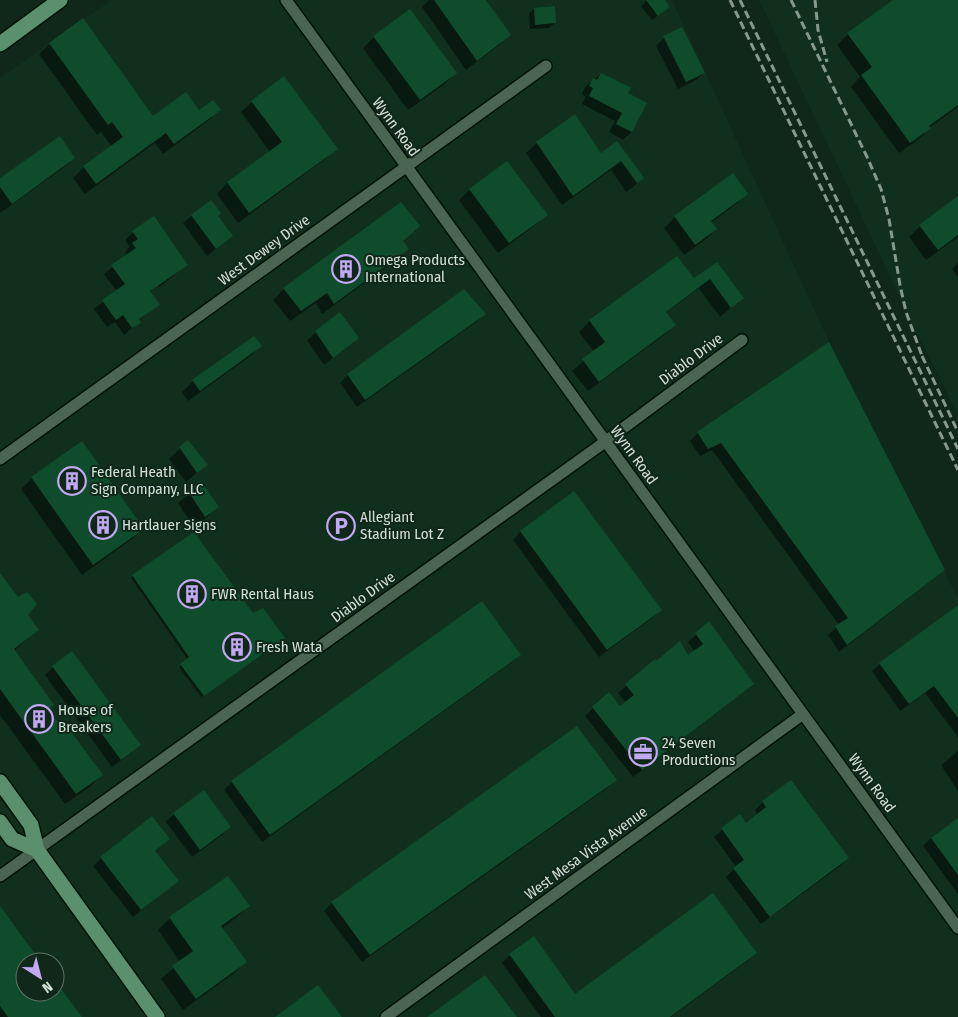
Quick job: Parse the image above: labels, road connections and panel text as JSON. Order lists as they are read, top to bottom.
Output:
{
  "streets": {
    "street": [
      "Wynn Road",
      "West Dewey Drive",
      "Diablo Drive",
      "West Mesa Vista Avenue"
    ]
  },
  "crossings": [
    ["Wynn Road", "West Dewey Drive"],
    ["Wynn Road", "Diablo Drive"],
    ["Wynn Road", "West Mesa Vista Avenue"]
  ],
  "places": {
    "building": [
      "Omega Products International",
      "Federal Heath Sign Company, LLC",
      "Hartlauer Signs",
      "FWR Rental Haus",
      "Fresh Wata",
      "House of Breakers"
    ],
    "parking": ["Allegiant Stadium Lot Z"],
    "office": ["24 Seven Productions"]
  },
  "north": "bottom right"
}
